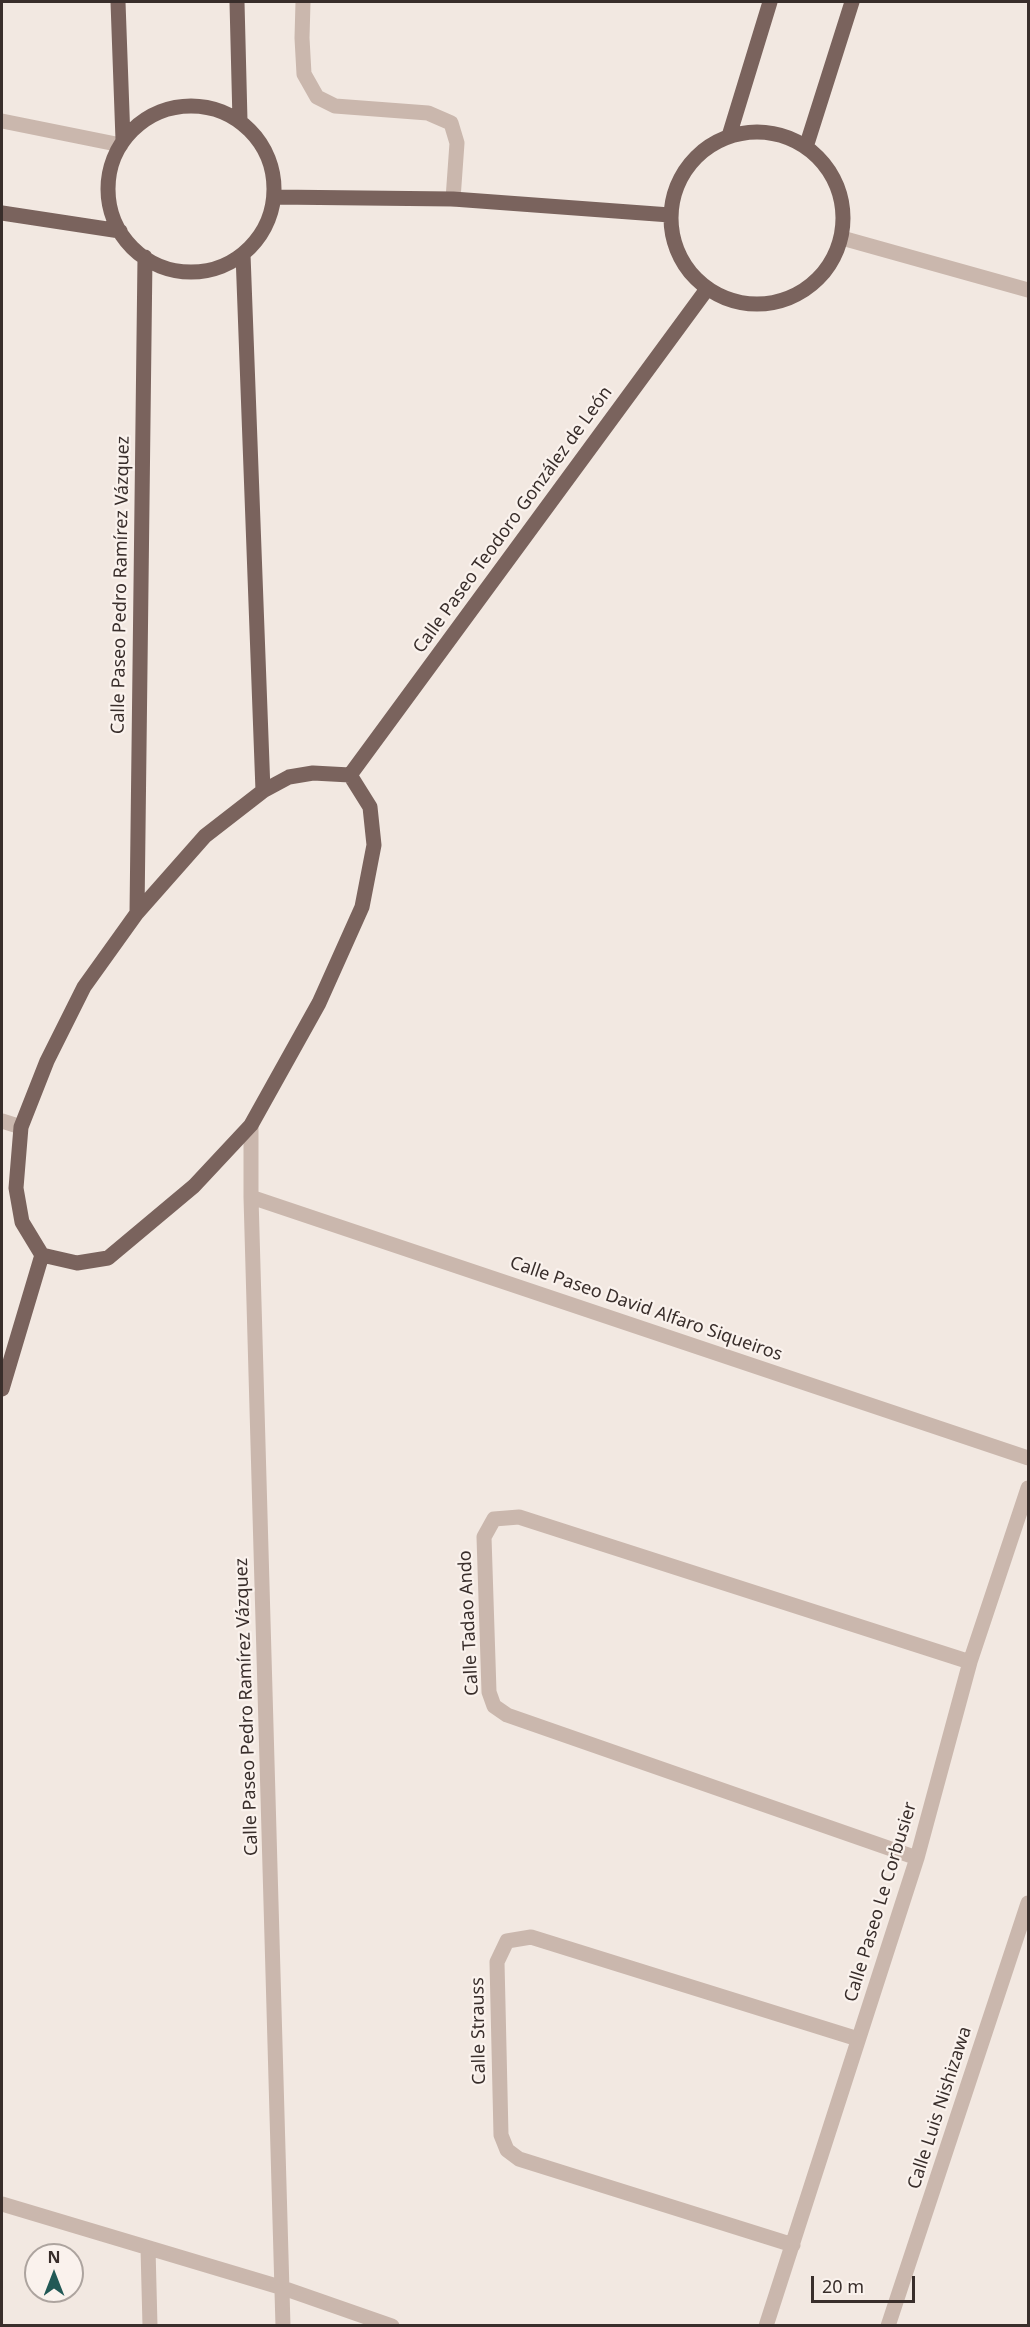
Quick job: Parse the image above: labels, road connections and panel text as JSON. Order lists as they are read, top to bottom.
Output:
{
  "streets": {
    "main road": ["Calle Paseo Teodoro González de León", "Calle Paseo Pedro Ramírez Vázquez"],
    "street": [
      "Calle Paseo David Alfaro Siqueiros",
      "Calle Tadao Ando",
      "Calle Paseo Le Corbusier",
      "Calle Strauss",
      "Calle Luis Nishizawa"
    ]
  },
  "crossings": [
    ["Calle Paseo Pedro Ramírez Vázquez", "Calle Paseo David Alfaro Siqueiros"],
    ["Calle Tadao Ando", "Calle Paseo Le Corbusier"],
    ["Calle Paseo Le Corbusier", "Calle Strauss"]
  ],
  "scale_bar": "20 m",
  "north": "top"
}
